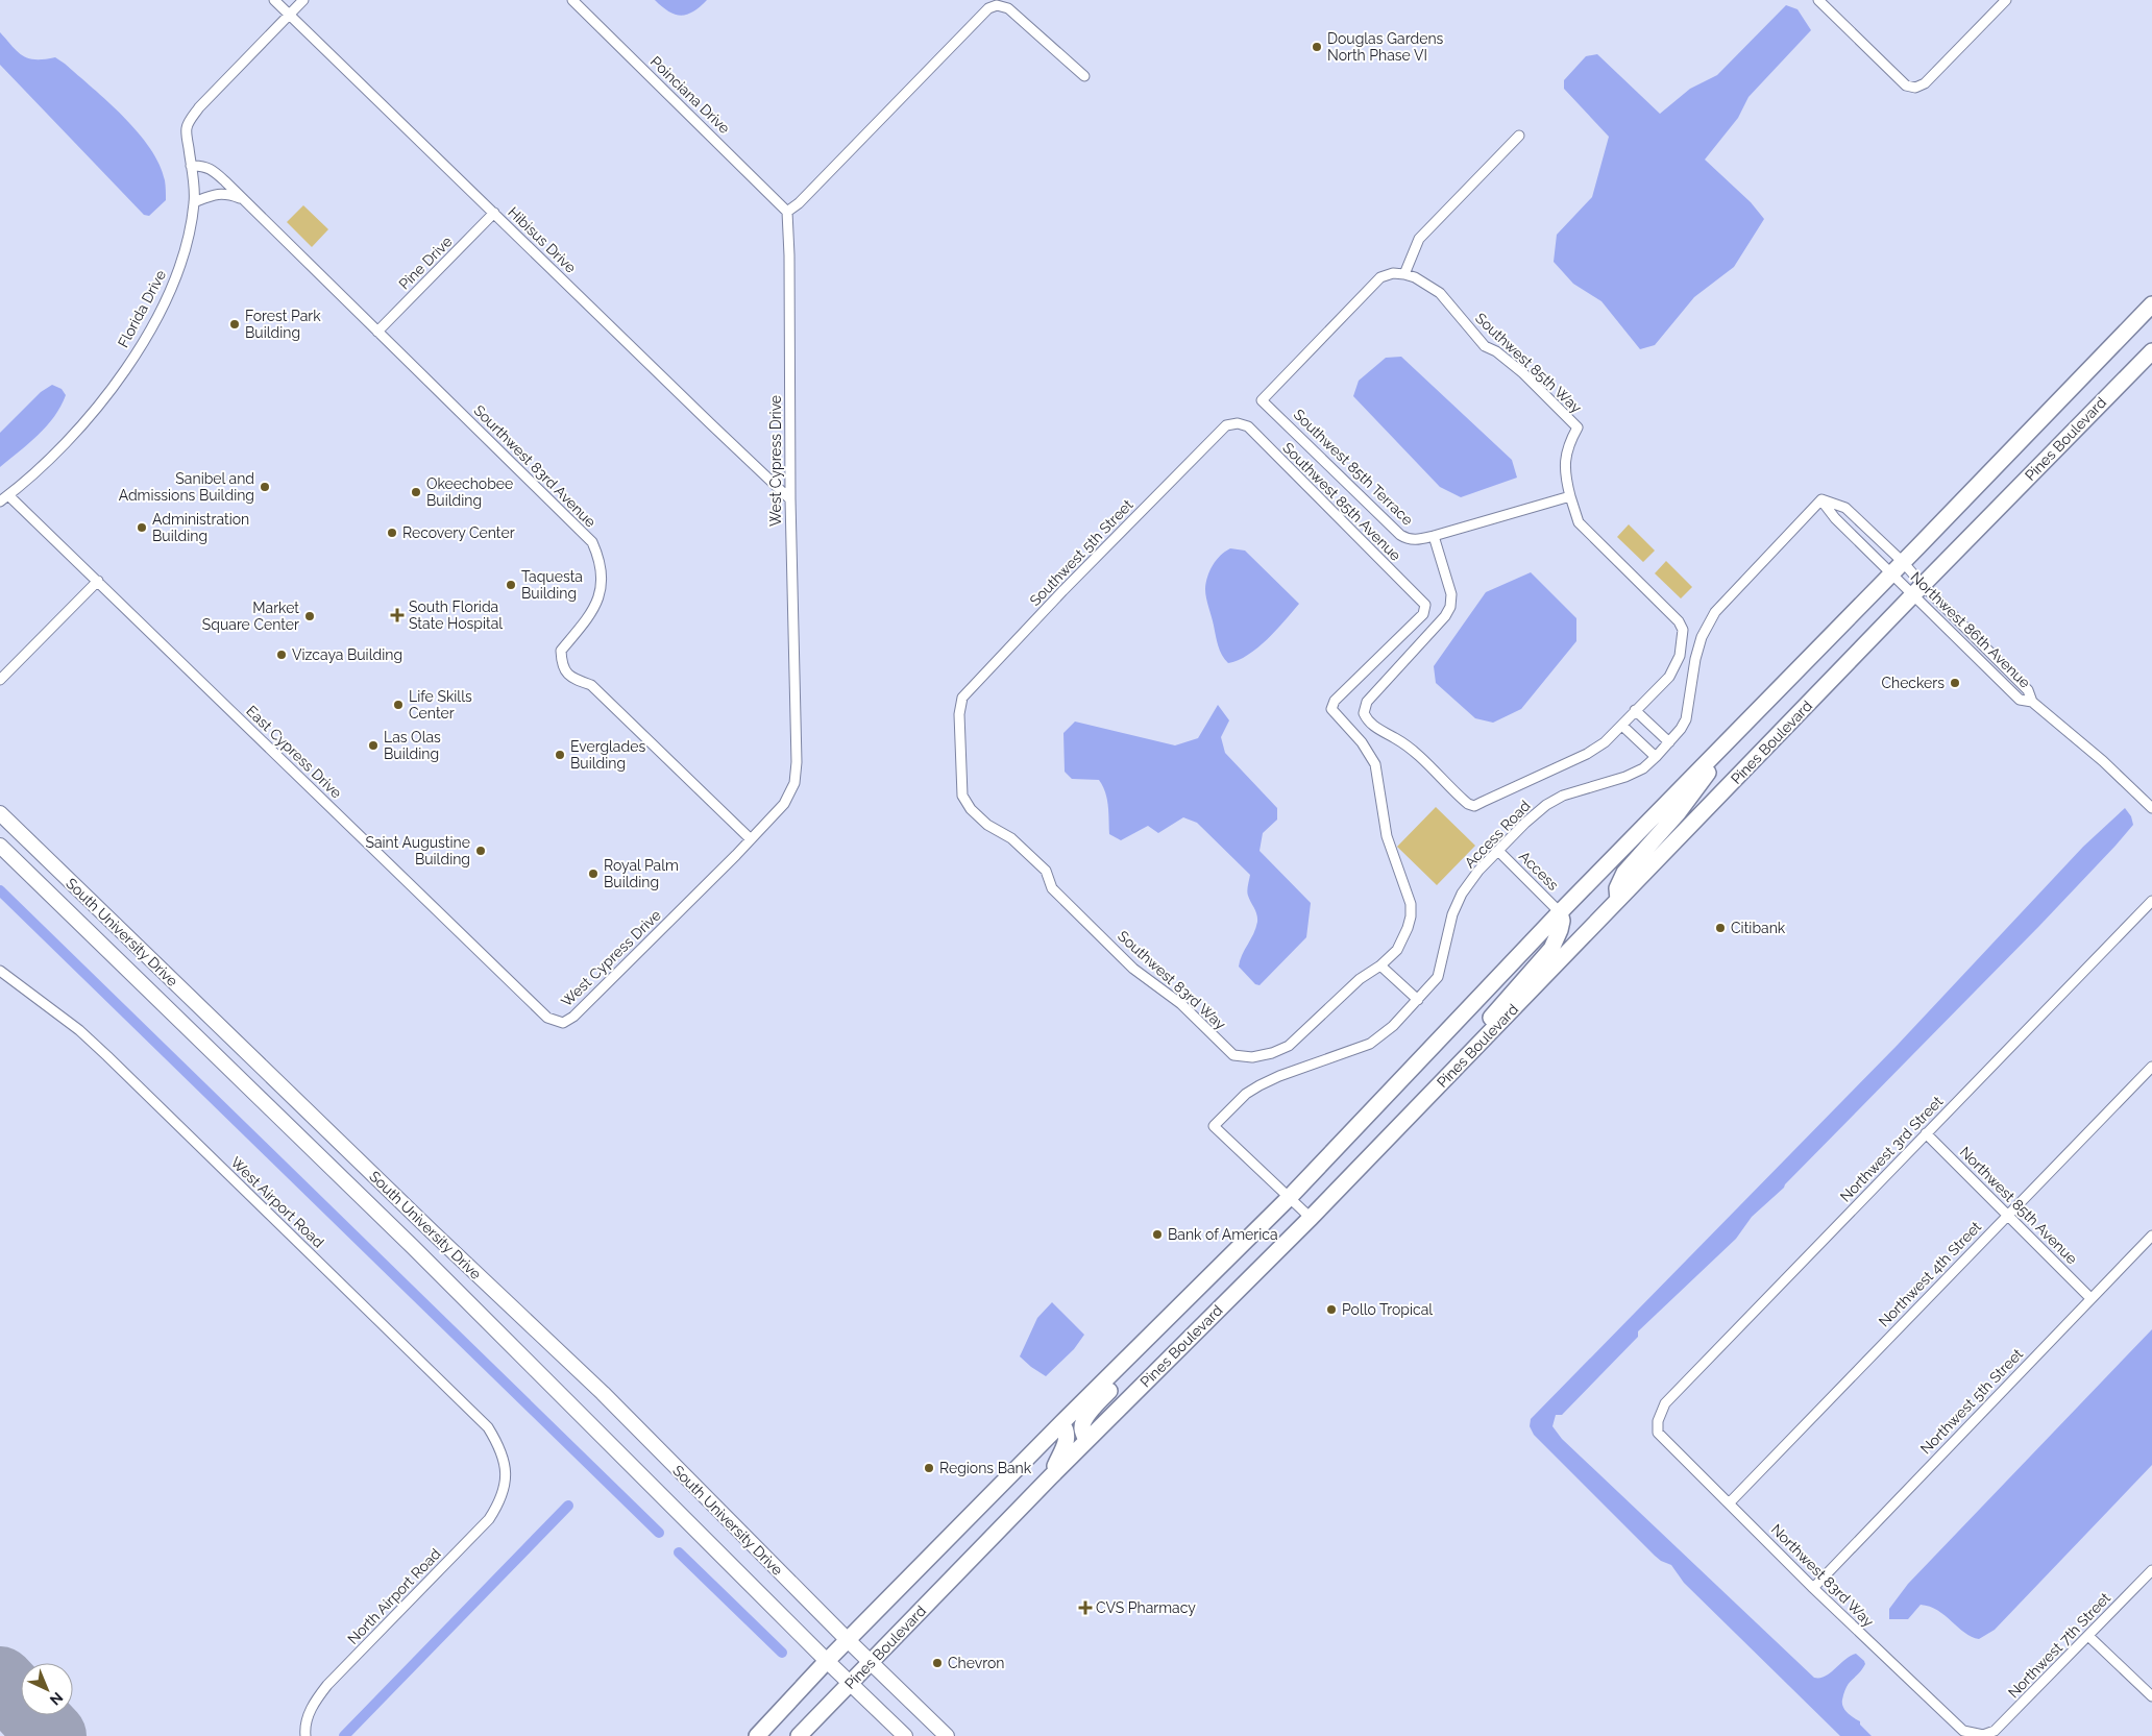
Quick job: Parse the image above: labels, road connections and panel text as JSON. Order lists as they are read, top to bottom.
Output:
{
  "streets": {
    "highway": ["Pines Boulevard"],
    "main road": ["South University Drive"],
    "street": [
      "Poinciana Drive",
      "Hibisus Drive",
      "Pine Drive",
      "Florida Drive",
      "Southwest 85th Way",
      "West Cypress Drive",
      "Sourthwest 83rd Avenue",
      "Southwest 85th Terrace",
      "Southwest 85th Avenue",
      "Southwest 5th Street",
      "Northwest 86th Avenue",
      "East Cypress Drive",
      "Access Road",
      "Access",
      "Southwest 83rd Way",
      "Northwest 3rd Street",
      "West Airport Road",
      "Northwest 85th Avenue",
      "Northwest 4th Street",
      "Northwest 5th Street",
      "Northwest 83rd Way",
      "North Airport Road",
      "Northwest 7th Street"
    ]
  },
  "crossings": [
    ["Poinciana Drive", "West Cypress Drive"],
    ["Hibisus Drive", "Pine Drive"],
    ["Hibisus Drive", "Florida Drive"],
    ["Hibisus Drive", "West Cypress Drive"],
    ["Pine Drive", "Sourthwest 83rd Avenue"],
    ["Florida Drive", "Sourthwest 83rd Avenue"],
    ["Florida Drive", "East Cypress Drive"],
    ["Southwest 85th Way", "Southwest 85th Terrace"],
    ["Pines Boulevard", "Northwest 86th Avenue"],
    ["Pines Boulevard", "Access Road"],
    ["Pines Boulevard", "Access"],
    ["Pines Boulevard", "South University Drive"],
    ["West Cypress Drive", "Sourthwest 83rd Avenue"],
    ["West Cypress Drive", "East Cypress Drive"],
    ["Southwest 85th Avenue", "Southwest 5th Street"],
    ["Southwest 85th Avenue", "Southwest 83rd Way"],
    ["Southwest 5th Street", "Southwest 83rd Way"],
    ["Access Road", "Access"],
    ["Northwest 3rd Street", "Northwest 85th Avenue"],
    ["Northwest 3rd Street", "Northwest 83rd Way"],
    ["West Airport Road", "North Airport Road"],
    ["Northwest 85th Avenue", "Northwest 4th Street"],
    ["Northwest 85th Avenue", "Northwest 5th Street"],
    ["Northwest 4th Street", "Northwest 83rd Way"],
    ["Northwest 5th Street", "Northwest 83rd Way"],
    ["Northwest 83rd Way", "Northwest 7th Street"]
  ],
  "places": {
    "other": [
      "Douglas Gardens North Phase VI",
      "Forest Park Building",
      "Sanibel and Admissions Building",
      "Okeechobee Building",
      "Administration Building",
      "Recovery Center",
      "Taquesta Building",
      "Market Square Center",
      "Vizcaya Building",
      "Checkers",
      "Life Skills Center",
      "Las Olas Building",
      "Everglades Building",
      "Saint Augustine Building",
      "Royal Palm Building",
      "Citibank",
      "Bank of America",
      "Pollo Tropical",
      "Regions Bank",
      "Chevron"
    ],
    "health": ["South Florida State Hospital", "CVS Pharmacy"]
  },
  "north": "bottom right"
}
